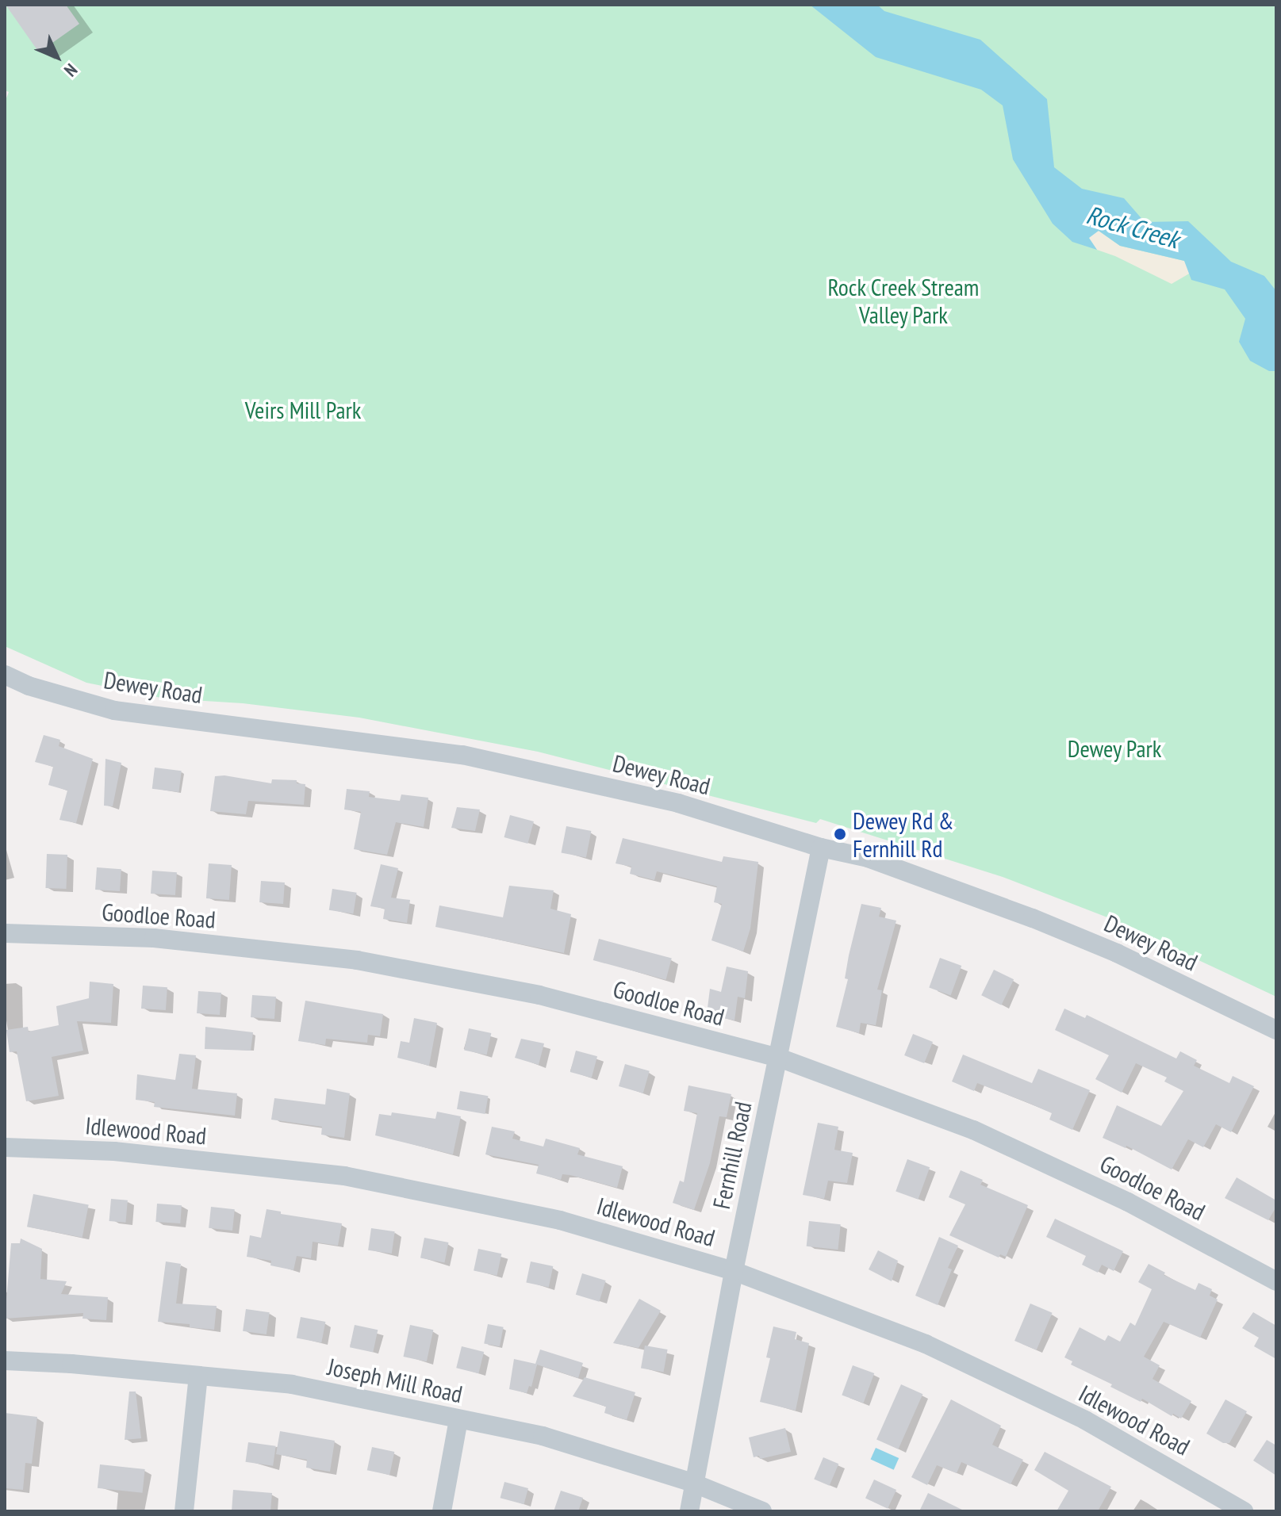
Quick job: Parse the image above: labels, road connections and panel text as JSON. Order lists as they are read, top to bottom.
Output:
{
  "streets": {
    "street": [
      "Dewey Road",
      "Goodloe Road",
      "Idlewood Road",
      "Fernhill Road",
      "Joseph Mill Road"
    ]
  },
  "crossings": [
    ["Dewey Road", "Fernhill Road"],
    ["Goodloe Road", "Fernhill Road"],
    ["Idlewood Road", "Fernhill Road"],
    ["Fernhill Road", "Joseph Mill Road"]
  ],
  "water": ["Rock Creek"],
  "parks": ["Rock Creek Stream Valley Park", "Veirs Mill Park", "Dewey Park"],
  "places": ["Dewey Rd & Fernhill Rd"],
  "north": "bottom right"
}
